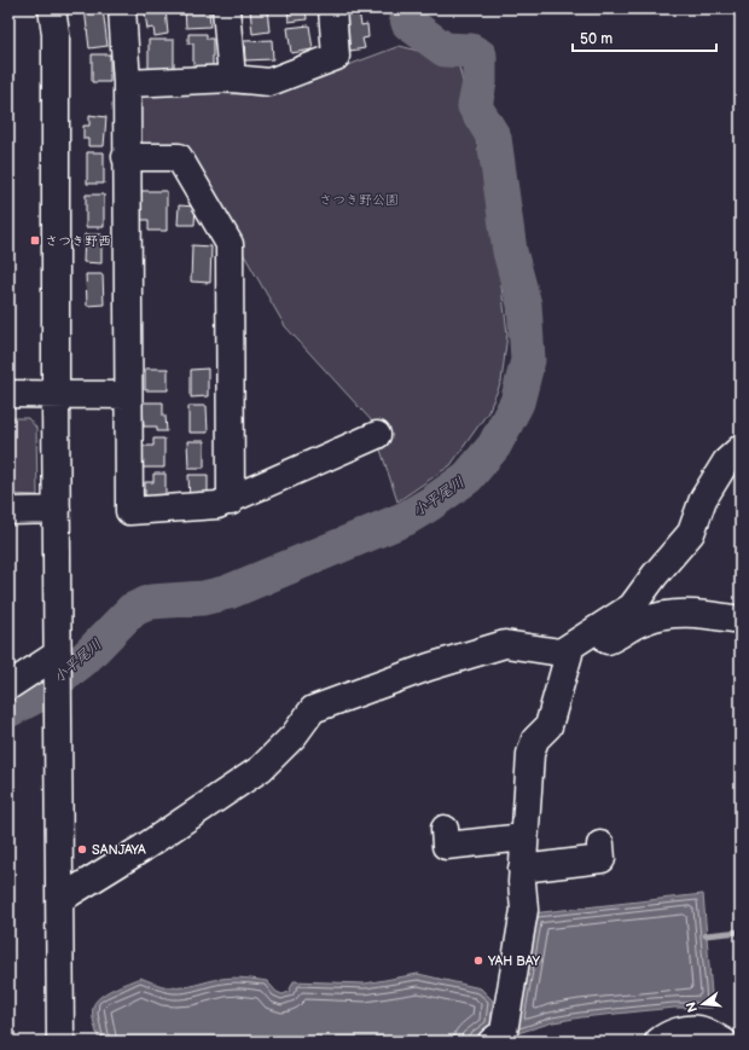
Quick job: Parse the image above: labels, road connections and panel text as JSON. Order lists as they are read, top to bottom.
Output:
{
  "water": ["小平尾川"],
  "parks": ["さつき野公園"],
  "places": {
    "transit": ["さつき野西"],
    "other": ["SANJAYA", "YAH BAY"]
  },
  "scale_bar": "50 m",
  "north": "left"
}
